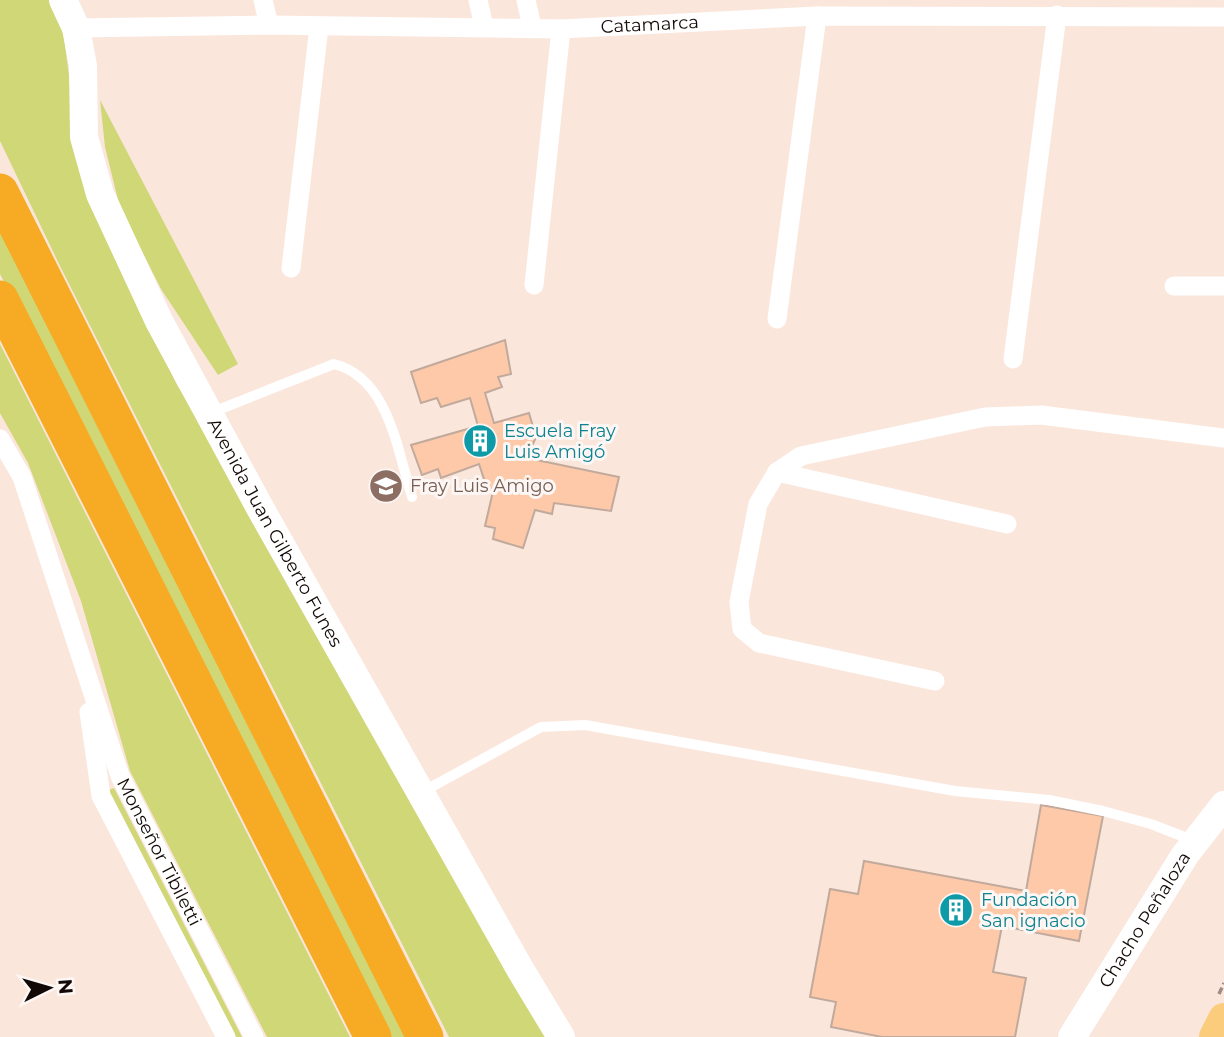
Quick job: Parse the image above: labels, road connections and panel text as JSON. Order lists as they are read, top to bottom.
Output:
{
  "streets": {
    "street": [
      "Catamarca",
      "Avenida Juan Gilberto Funes",
      "Monseñor Tibiletti",
      "Chacho Peñaloza"
    ]
  },
  "crossings": [
    ["Catamarca", "Avenida Juan Gilberto Funes"]
  ],
  "places": {
    "building": ["Escuela Fray Luis Amigó", "Fundación San ignacio"],
    "school or university": ["Fray Luis Amigo"]
  },
  "north": "right"
}
